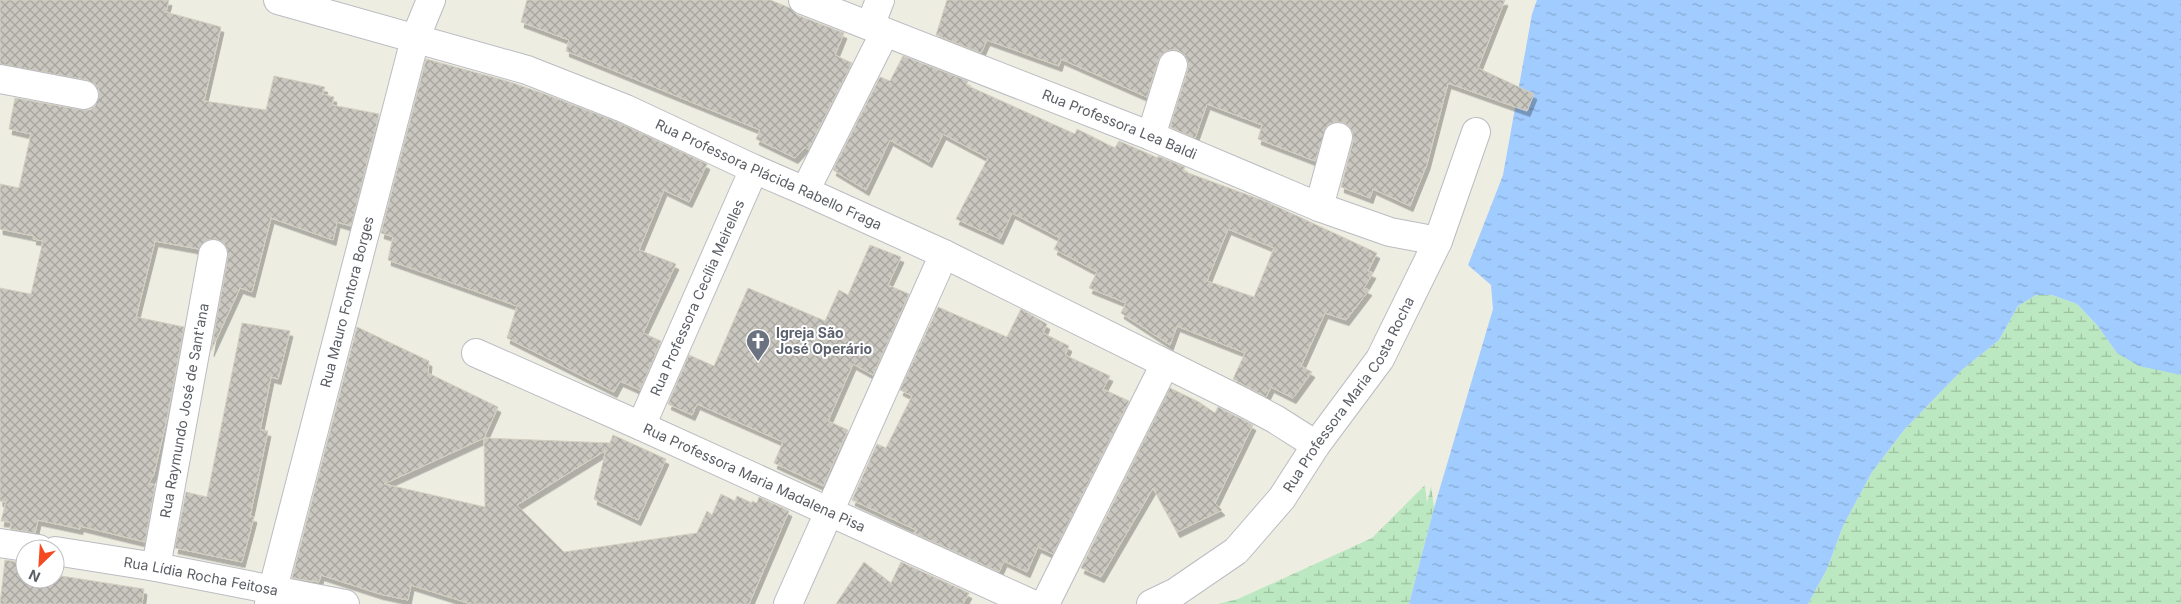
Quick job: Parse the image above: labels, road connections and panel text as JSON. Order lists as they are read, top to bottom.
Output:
{
  "streets": {
    "street": [
      "Rua Professora Lea Baldi",
      "Rua Professora Plácida Rabello Fraga",
      "Rua Professora Cecília Meirelles",
      "Rua Mauro Fontora Borges",
      "Rua Professora Maria Costa Rocha",
      "Rua Raymundo José de Sant'ana",
      "Rua Professora Maria Madalena Pisa",
      "Rua Lídia Rocha Feitosa"
    ]
  },
  "crossings": [
    ["Rua Professora Lea Baldi", "Rua Professora Maria Costa Rocha"],
    ["Rua Professora Plácida Rabello Fraga", "Rua Professora Cecília Meirelles"],
    ["Rua Professora Plácida Rabello Fraga", "Rua Mauro Fontora Borges"],
    ["Rua Professora Plácida Rabello Fraga", "Rua Professora Maria Costa Rocha"],
    ["Rua Professora Cecília Meirelles", "Rua Professora Maria Madalena Pisa"],
    ["Rua Mauro Fontora Borges", "Rua Lídia Rocha Feitosa"],
    ["Rua Raymundo José de Sant'ana", "Rua Lídia Rocha Feitosa"]
  ],
  "places": {
    "church": ["Igreja São José Operário"]
  },
  "north": "bottom left"
}
